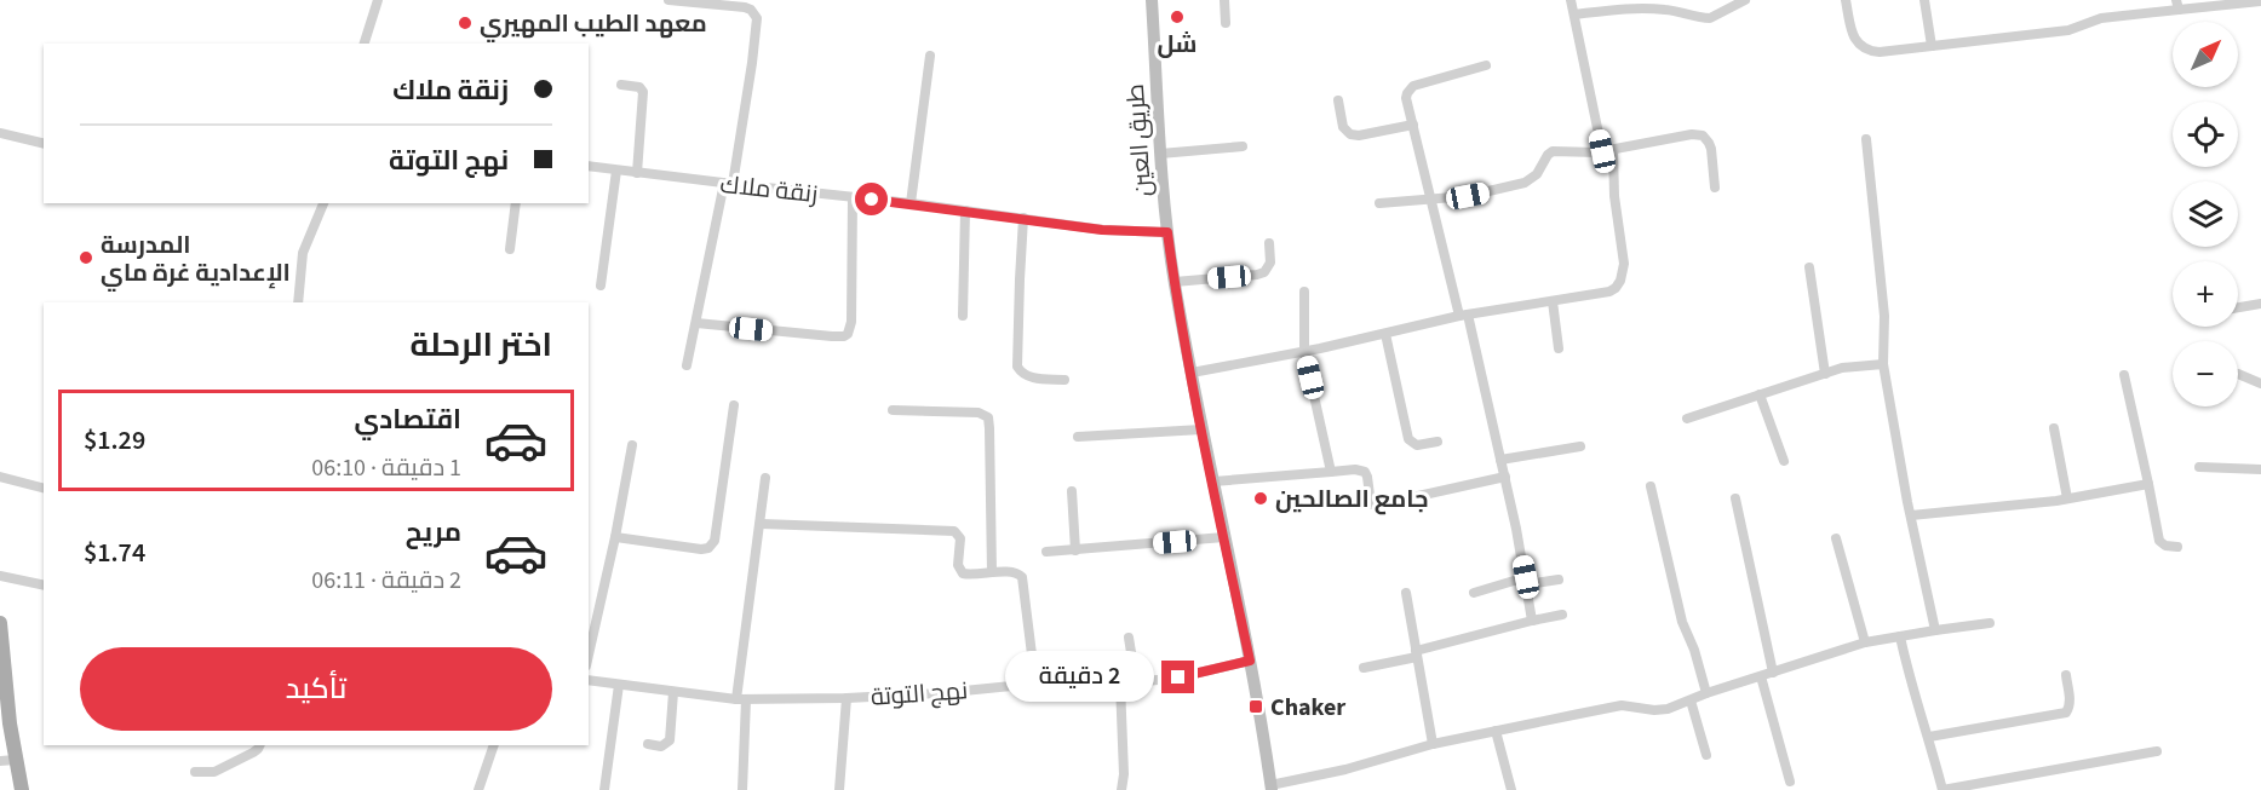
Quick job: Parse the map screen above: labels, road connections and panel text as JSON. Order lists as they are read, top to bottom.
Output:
{
  "streets": {
    "main road": ["طريق العين"],
    "street": ["زنقة ملاك", "نهج التوتة"]
  },
  "crossings": [
    ["طريق العين", "زنقة ملاك"],
    ["طريق العين", "نهج التوتة"]
  ],
  "places": {
    "other": [
      "شل",
      "معهد الطيب المهيري",
      "المدرسة الإعدادية غرة ماي",
      "جامع الصالحين"
    ],
    "transit": ["Chaker"]
  },
  "north": "top right",
  "page": {
    "map_buttons": ["+", "−"],
    "banner": ["زنقة ملاك", "نهج التوتة"],
    "heading": "اختر الرحلة",
    "list": [
      {
        "name": "اقتصادي",
        "note": "1 دقيقة · 06:10",
        "value": "$1.29"
      },
      {
        "name": "مريح",
        "note": "2 دقيقة · 06:11",
        "value": "$1.74"
      }
    ],
    "buttons": "تأكيد",
    "bubble": "2 دقيقة"
  }
}
